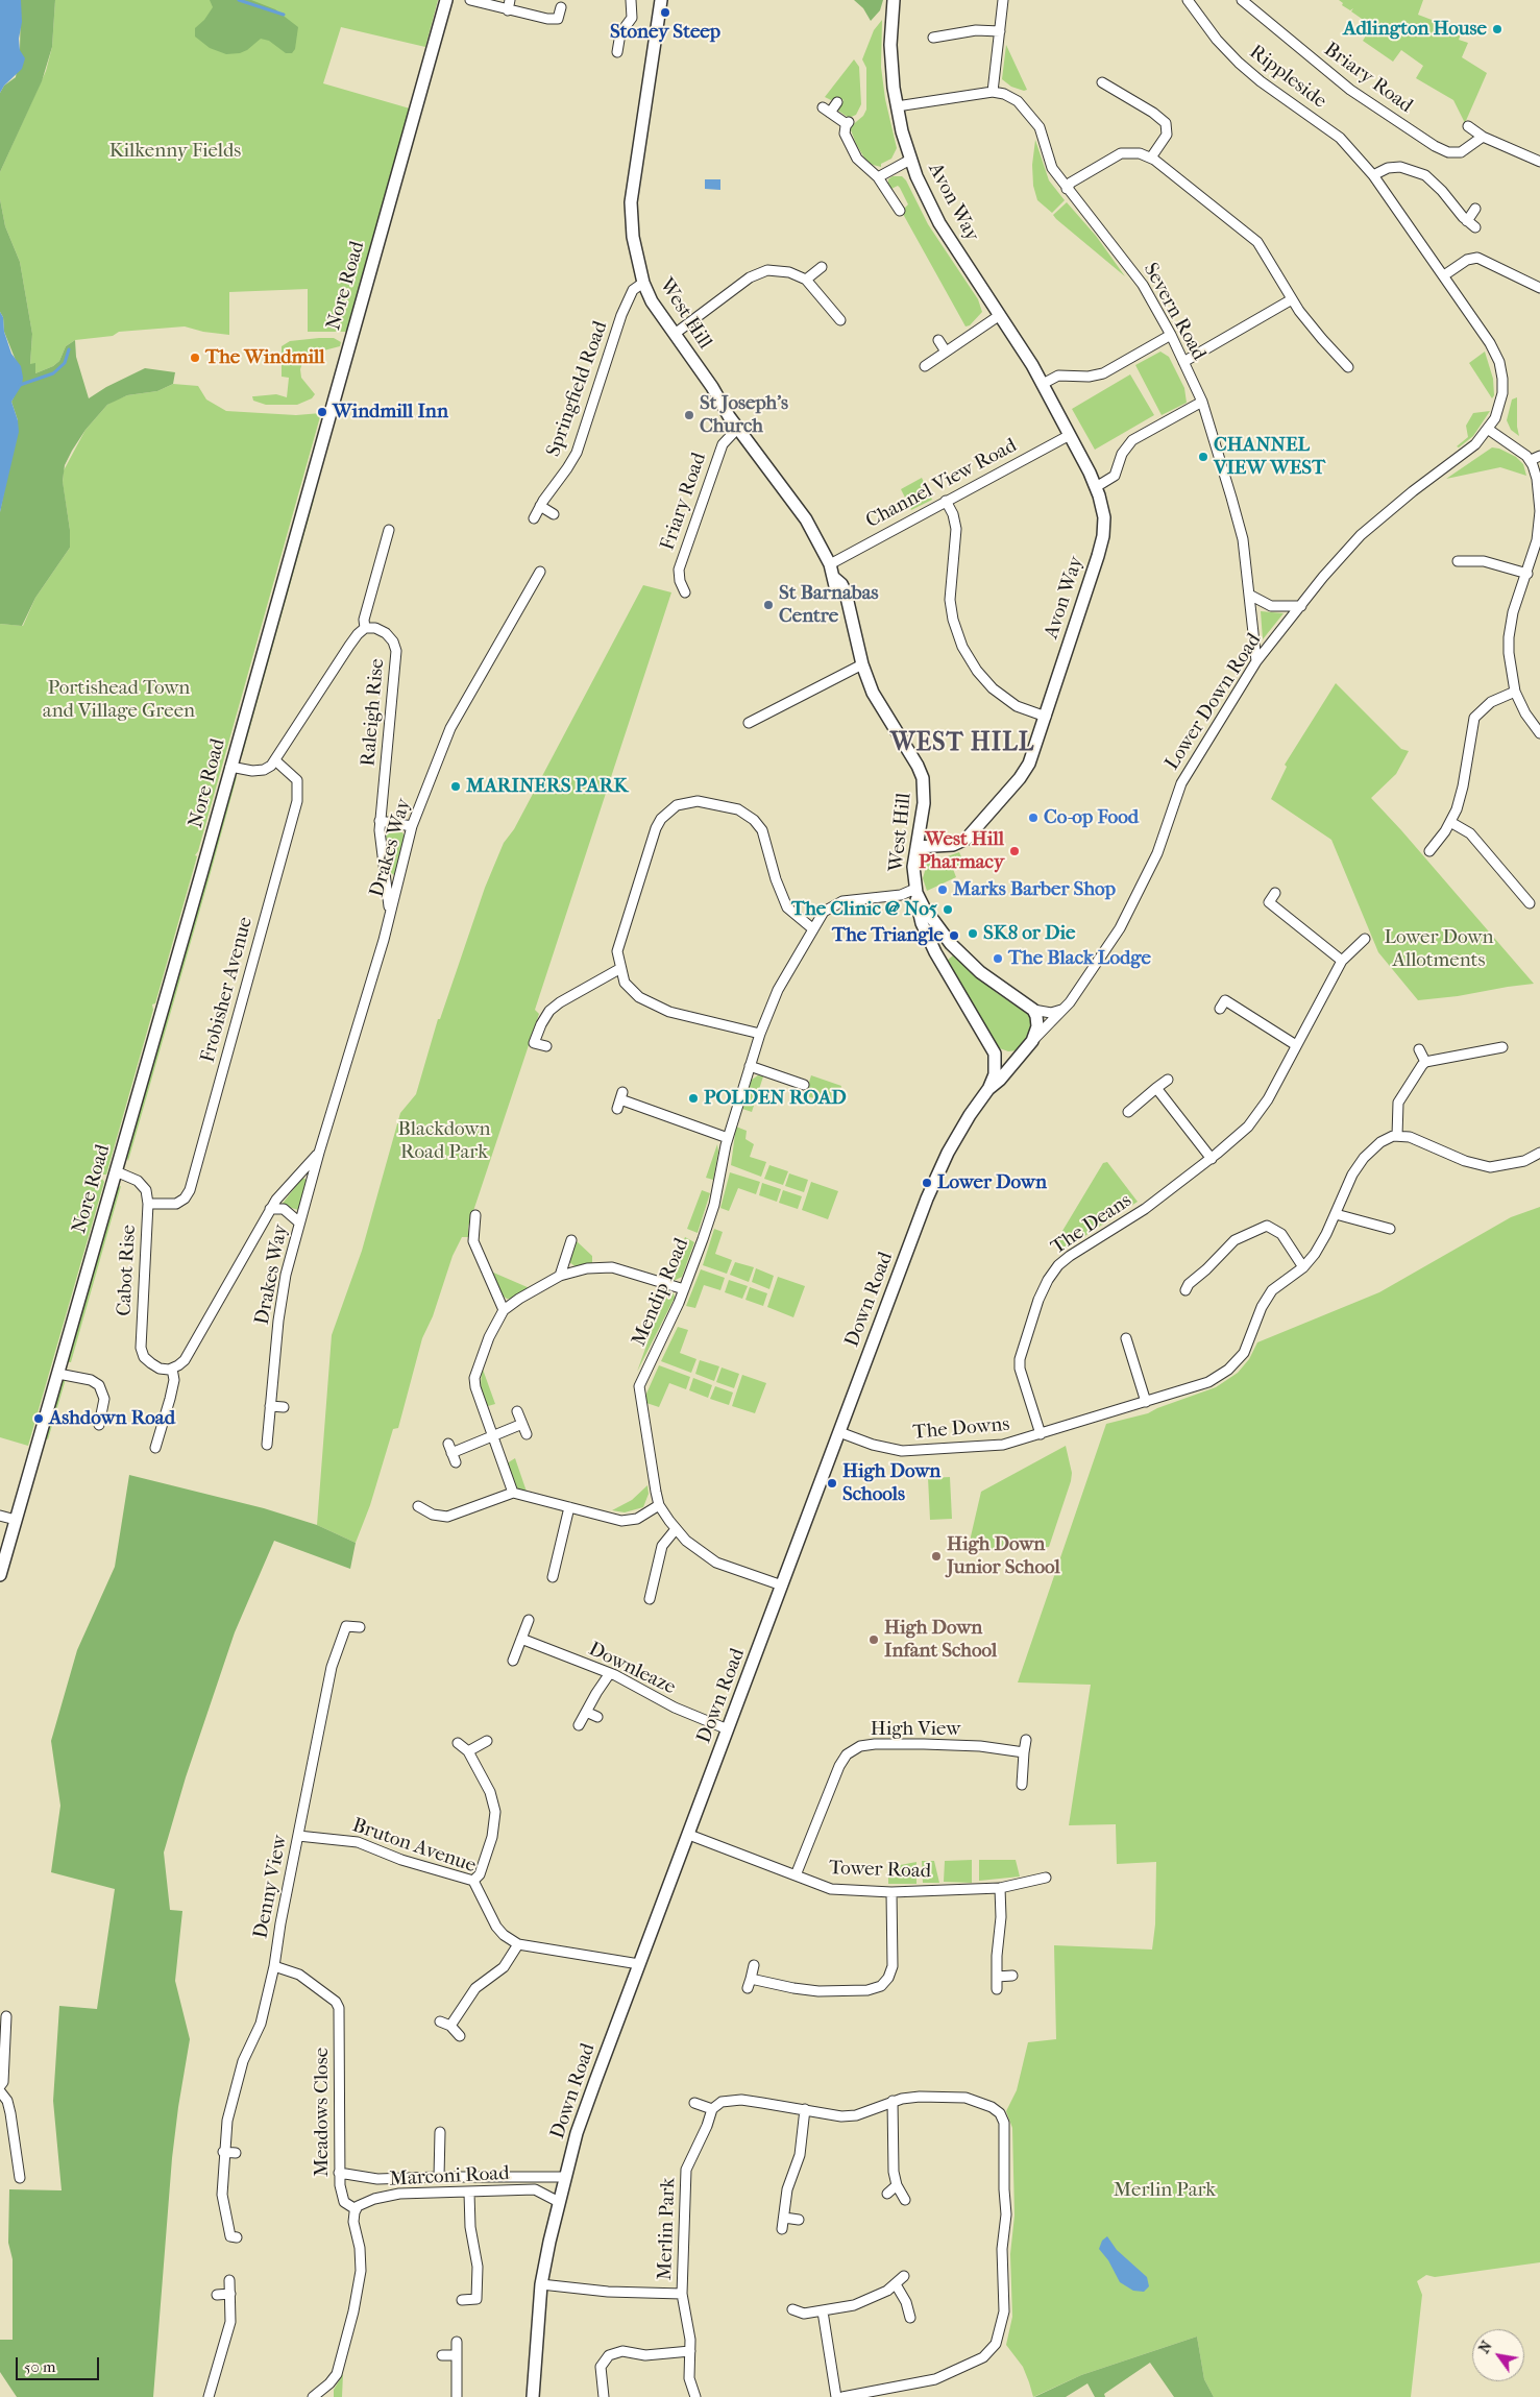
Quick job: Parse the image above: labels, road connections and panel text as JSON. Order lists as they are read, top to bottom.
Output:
{
  "streets": {
    "street": [
      "Rippleside",
      "Briary Road",
      "Avon Way",
      "Nore Road",
      "Severn Road",
      "West Hill",
      "Springfield Road",
      "Channel View Road",
      "Friary Road",
      "Lower Down Road",
      "Raleigh Rise",
      "Drakes Way",
      "Frobisher Avenue",
      "The Deans",
      "Cabot Rise",
      "Mendip Road",
      "Down Road",
      "The Downs",
      "Downleaze",
      "High View",
      "Bruton Avenue",
      "Tower Road",
      "Denny View",
      "Meadows Close",
      "Marconi Road",
      "Merlin Park"
    ]
  },
  "crossings": [
    ["Rippleside", "Lower Down Road"],
    ["Avon Way", "Severn Road"],
    ["Avon Way", "West Hill"],
    ["Avon Way", "Channel View Road"],
    ["Nore Road", "Cabot Rise"],
    ["Severn Road", "Lower Down Road"],
    ["West Hill", "Springfield Road"],
    ["West Hill", "Channel View Road"],
    ["West Hill", "Friary Road"],
    ["West Hill", "Mendip Road"],
    ["Lower Down Road", "Down Road"],
    ["Raleigh Rise", "Drakes Way"],
    ["Raleigh Rise", "Frobisher Avenue"],
    ["Frobisher Avenue", "Cabot Rise"],
    ["The Deans", "The Downs"],
    ["Mendip Road", "Down Road"],
    ["Down Road", "The Downs"],
    ["Down Road", "Downleaze"],
    ["Down Road", "Bruton Avenue"],
    ["Down Road", "Tower Road"],
    ["Down Road", "Marconi Road"],
    ["Down Road", "Merlin Park"],
    ["High View", "Tower Road"],
    ["Bruton Avenue", "Denny View"],
    ["Denny View", "Meadows Close"],
    ["Meadows Close", "Marconi Road"]
  ],
  "districts": ["WEST HILL"],
  "parks": [
    "Kilkenny Fields",
    "Portishead Town and Village Green",
    "Lower Down Allotments",
    "Blackdown Road Park",
    "Merlin Park"
  ],
  "places": [
    "Stoney Steep",
    "Adlington House",
    "The Windmill",
    "Windmill Inn",
    "St Joseph's Church",
    "CHANNEL VIEW WEST",
    "St Barnabas Centre",
    "MARINERS PARK",
    "Co-op Food",
    "West Hill Pharmacy",
    "Marks Barber Shop",
    "The Clinic @ No5",
    "SK8 or Die",
    "The Triangle",
    "The Black Lodge",
    "POLDEN ROAD",
    "Lower Down",
    "Ashdown Road",
    "High Down Schools",
    "High Down Junior School",
    "High Down Infant School"
  ],
  "scale_bar": "50 m",
  "north": "top left"
}
